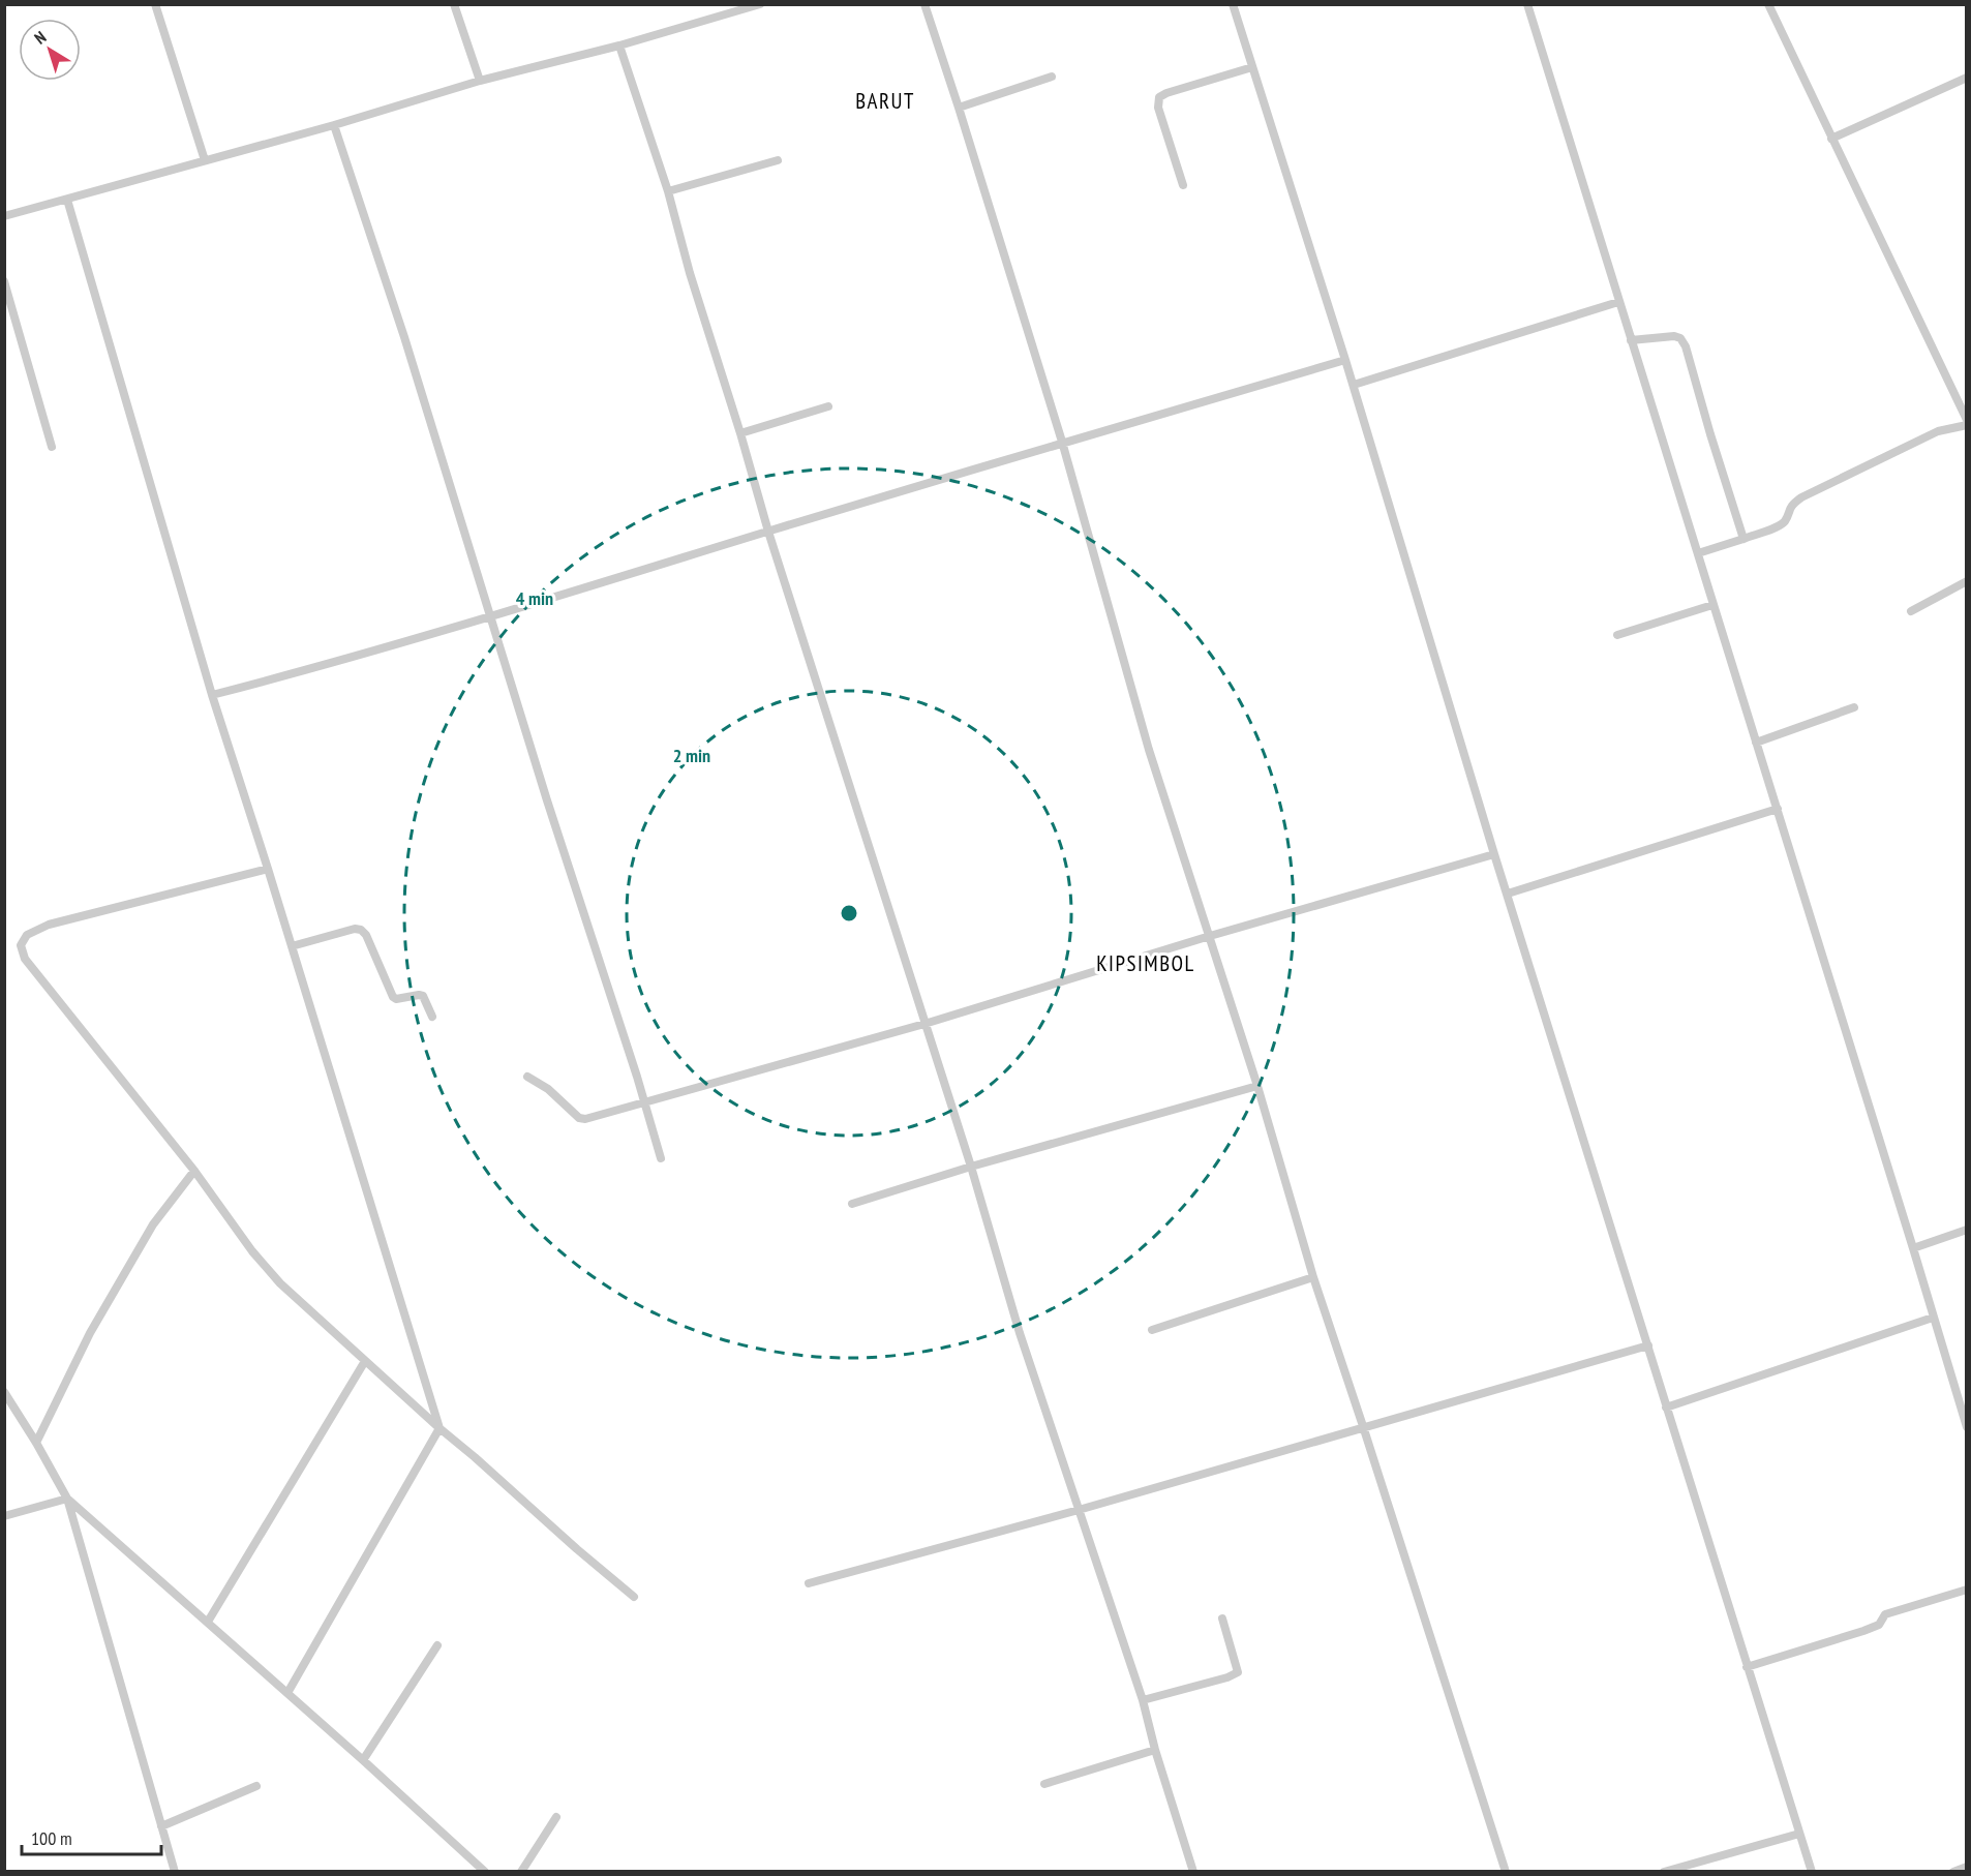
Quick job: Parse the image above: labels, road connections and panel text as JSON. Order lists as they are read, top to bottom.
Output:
{
  "districts": ["BARUT", "KIPSIMBOL"],
  "scale_bar": "100 m",
  "north": "top left",
  "rings": ["4 min", "2 min"]
}
